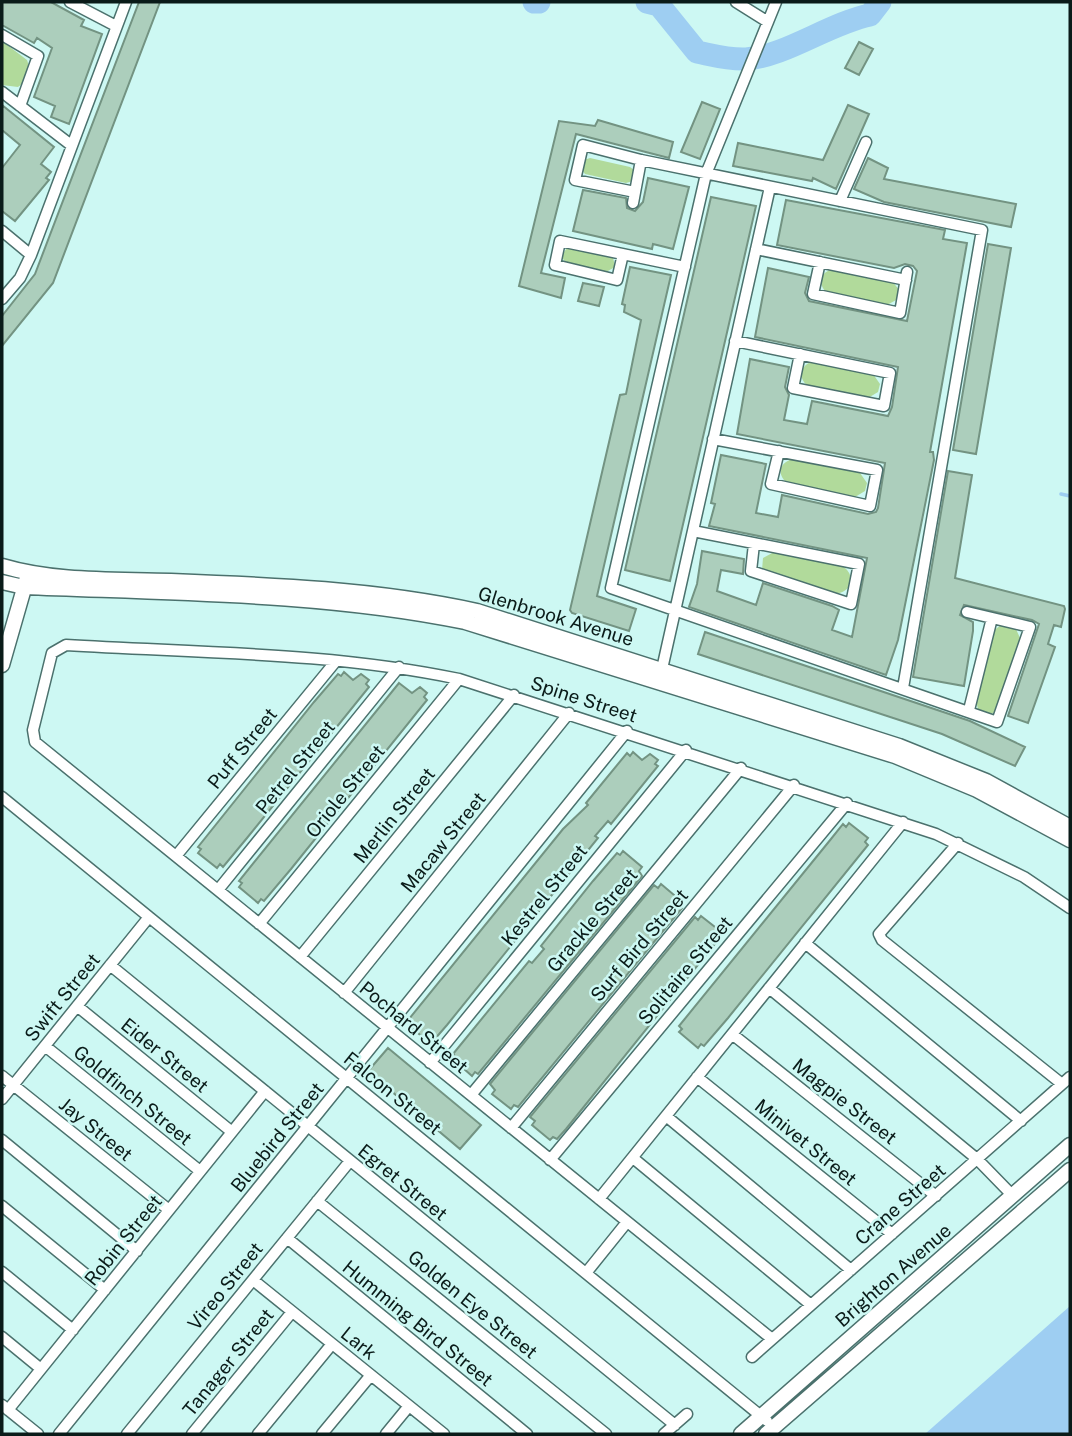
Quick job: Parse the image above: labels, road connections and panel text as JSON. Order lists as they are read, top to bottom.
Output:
{
  "streets": {
    "street": [
      "Glenbrook Avenue",
      "Spine Street",
      "Puff Street",
      "Petrel Street",
      "Oriole Street",
      "Merlin Street",
      "Macaw Street",
      "Kestrel Street",
      "Grackle Street",
      "Surf Bird Street",
      "Solitaire Street",
      "Swift Street",
      "Pochard Street",
      "Eider Street",
      "Falcon Street",
      "Goldfinch Street",
      "Magpie Street",
      "Jay Street",
      "Bluebird Street",
      "Minivet Street",
      "Egret Street",
      "Crane Street",
      "Robin Street",
      "Brighton Avenue",
      "Vireo Street",
      "Golden Eye Street",
      "Humming Bird Street",
      "Lark",
      "Tanager Street"
    ]
  },
  "crossings": [
    ["Spine Street", "Puff Street"],
    ["Spine Street", "Petrel Street"],
    ["Spine Street", "Oriole Street"],
    ["Spine Street", "Merlin Street"],
    ["Spine Street", "Macaw Street"],
    ["Spine Street", "Kestrel Street"],
    ["Spine Street", "Grackle Street"],
    ["Spine Street", "Surf Bird Street"],
    ["Spine Street", "Solitaire Street"],
    ["Spine Street", "Pochard Street"],
    ["Spine Street", "Bluebird Street"],
    ["Puff Street", "Pochard Street"],
    ["Petrel Street", "Pochard Street"],
    ["Oriole Street", "Pochard Street"],
    ["Merlin Street", "Pochard Street"],
    ["Macaw Street", "Pochard Street"],
    ["Kestrel Street", "Pochard Street"],
    ["Grackle Street", "Pochard Street"],
    ["Surf Bird Street", "Pochard Street"],
    ["Solitaire Street", "Pochard Street"],
    ["Swift Street", "Eider Street"],
    ["Swift Street", "Falcon Street"],
    ["Swift Street", "Goldfinch Street"],
    ["Swift Street", "Jay Street"],
    ["Swift Street", "Egret Street"],
    ["Pochard Street", "Bluebird Street"],
    ["Pochard Street", "Crane Street"],
    ["Eider Street", "Robin Street"],
    ["Falcon Street", "Bluebird Street"],
    ["Falcon Street", "Brighton Avenue"],
    ["Goldfinch Street", "Robin Street"],
    ["Magpie Street", "Crane Street"],
    ["Jay Street", "Robin Street"],
    ["Bluebird Street", "Egret Street"],
    ["Minivet Street", "Crane Street"],
    ["Egret Street", "Robin Street"],
    ["Egret Street", "Vireo Street"],
    ["Vireo Street", "Golden Eye Street"],
    ["Vireo Street", "Humming Bird Street"],
    ["Vireo Street", "Lark"],
    ["Lark", "Tanager Street"]
  ]
}
